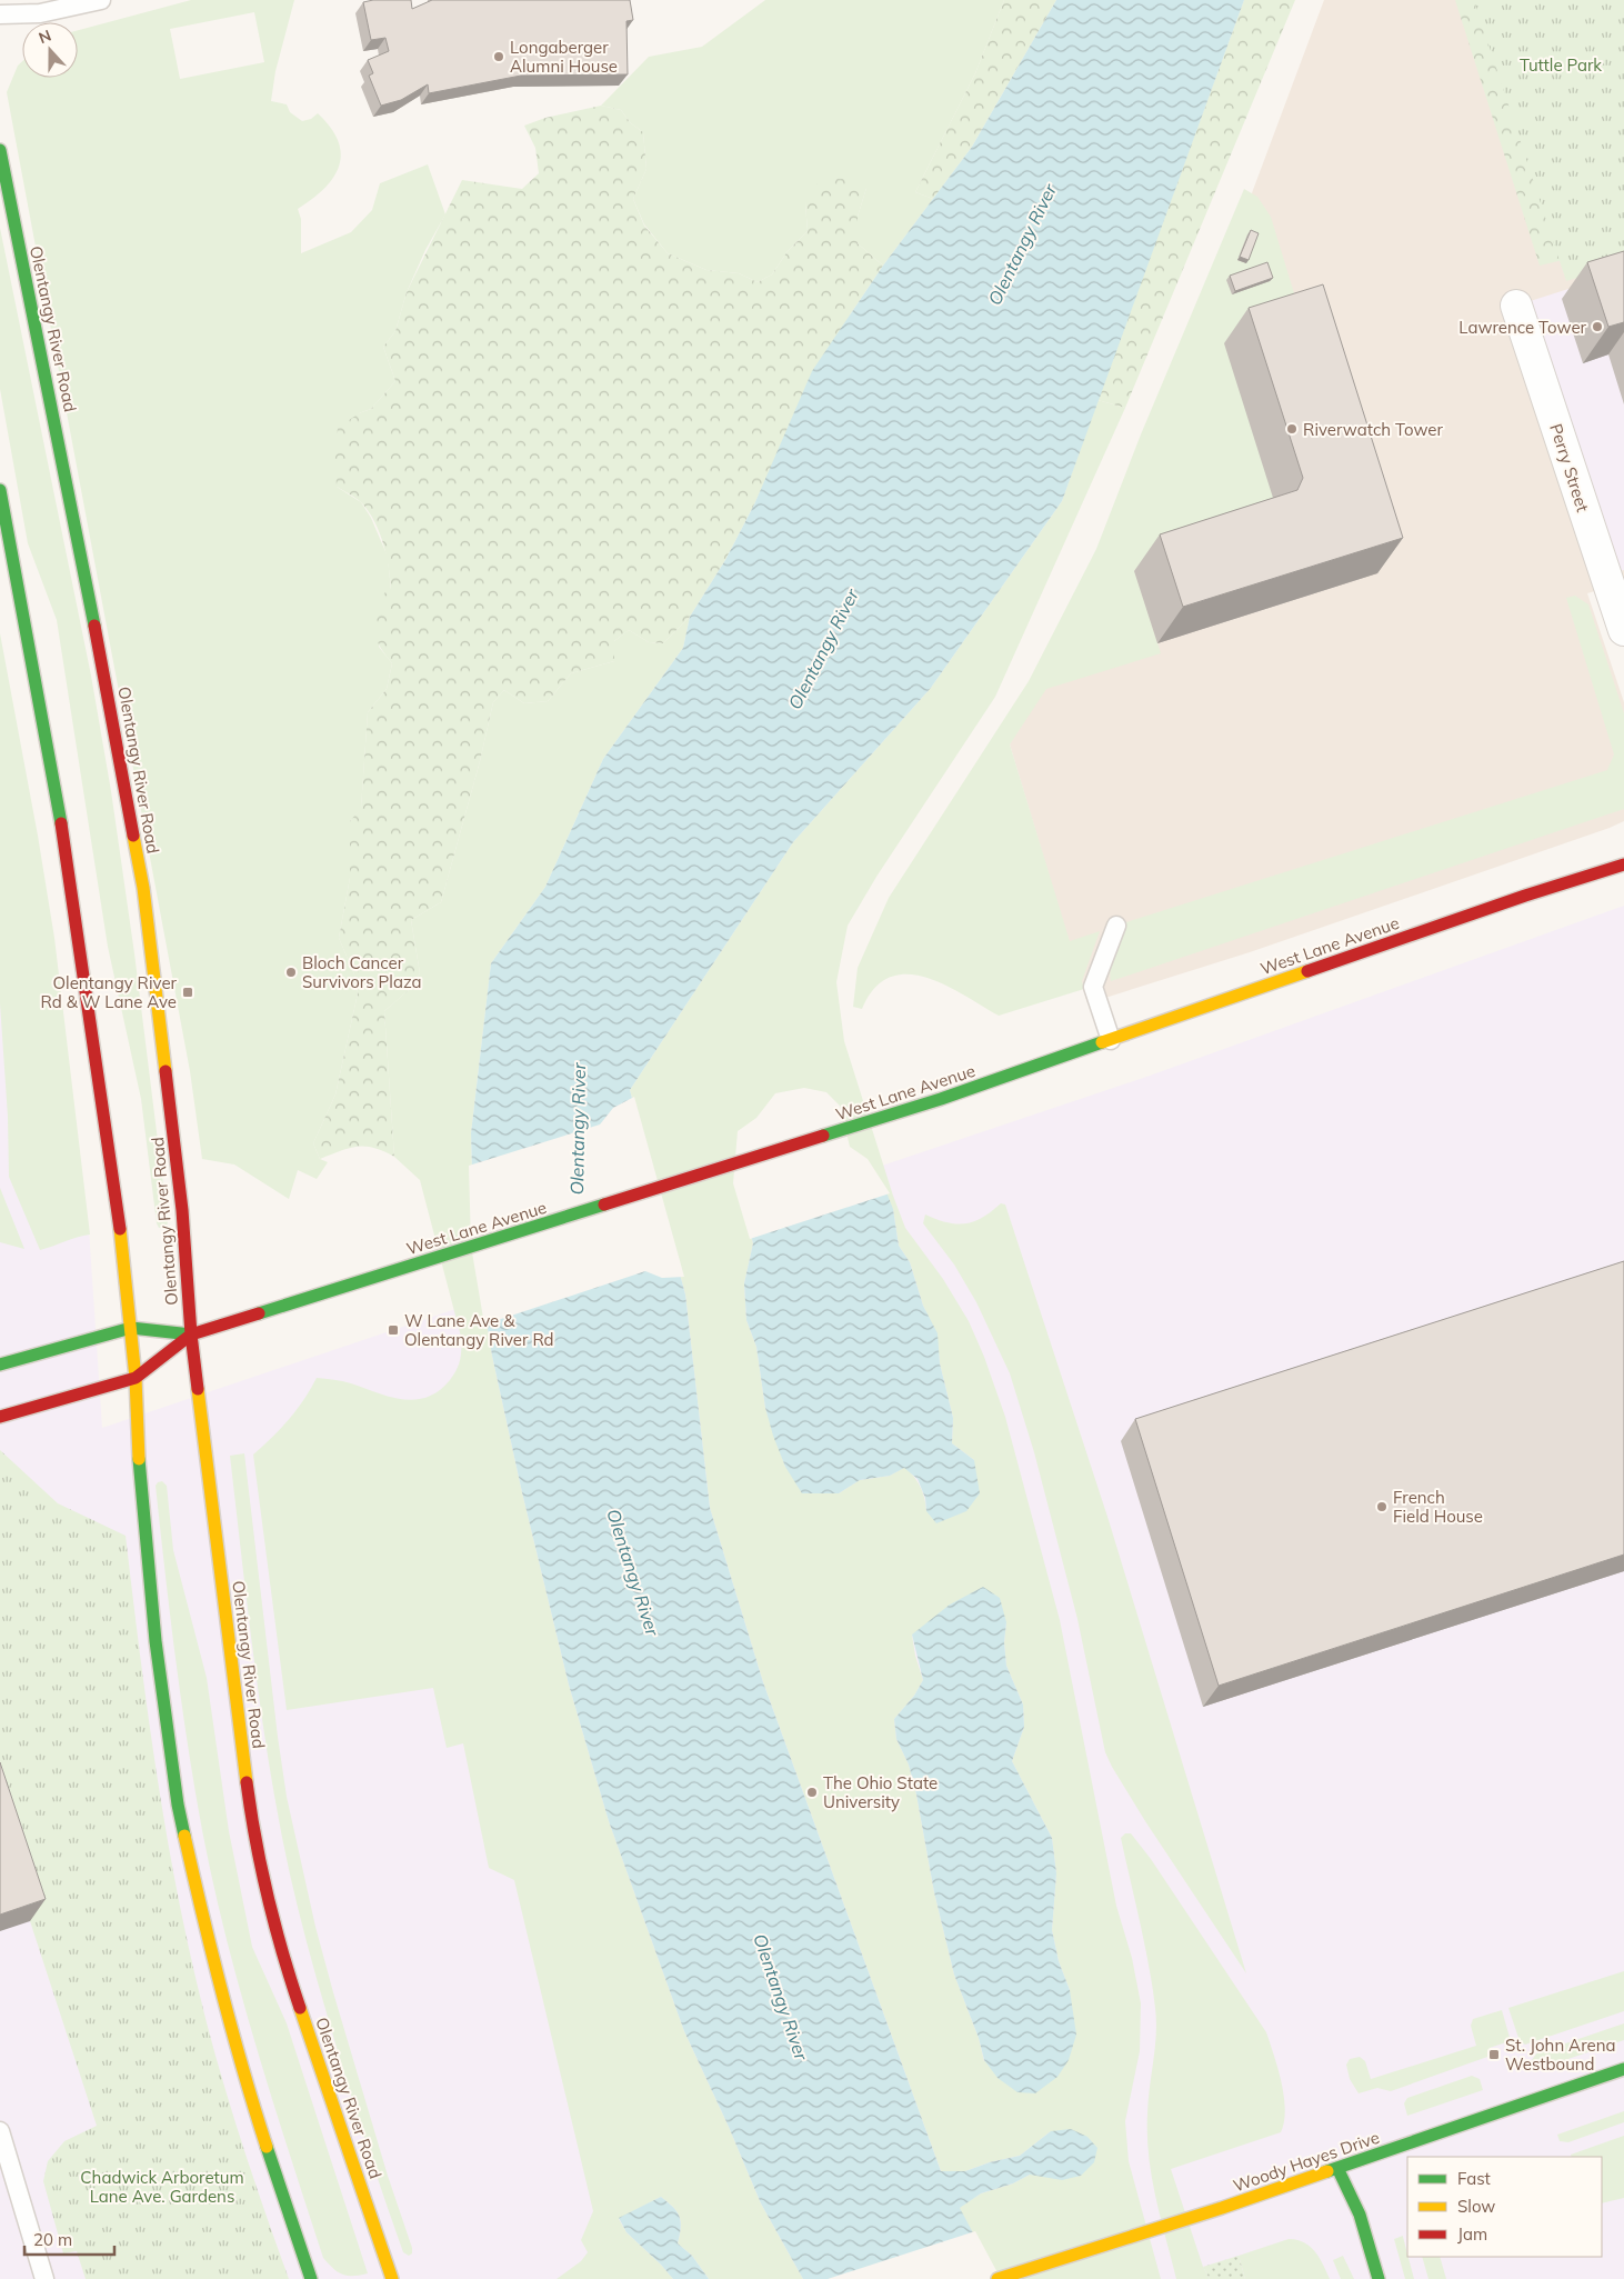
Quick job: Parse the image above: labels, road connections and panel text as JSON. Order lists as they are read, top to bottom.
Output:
{
  "streets": {
    "main road": ["Olentangy River Road", "West Lane Avenue", "Woody Hayes Drive"],
    "street": ["Perry Street"]
  },
  "crossings": [
    ["Olentangy River Road", "West Lane Avenue"]
  ],
  "water": ["Olentangy River"],
  "parks": ["Tuttle Park", "Chadwick Arboretum Lane Ave. Gardens"],
  "places": {
    "other": [
      "Longaberger Alumni House",
      "Lawrence Tower",
      "Riverwatch Tower",
      "Bloch Cancer Survivors Plaza",
      "French Field House",
      "The Ohio State University"
    ],
    "transit": ["Olentangy River Rd & W Lane Ave", "W Lane Ave & Olentangy River Rd", "St. John Arena Westbound"]
  },
  "legend": ["Fast", "Slow", "Jam"],
  "scale_bar": "20 m",
  "north": "top"
}
